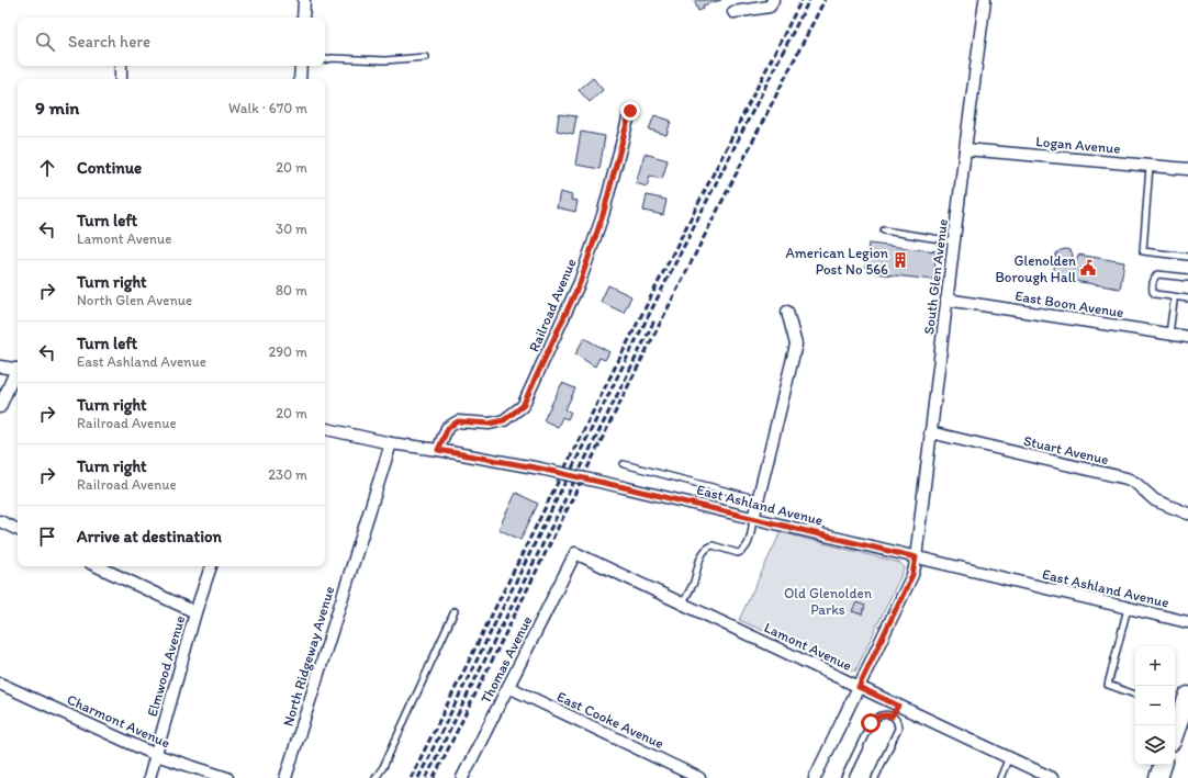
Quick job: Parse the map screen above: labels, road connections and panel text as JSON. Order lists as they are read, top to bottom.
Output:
{
  "streets": {
    "street": [
      "Logan Avenue",
      "South Glen Avenue",
      "East Boon Avenue",
      "Railroad Avenue",
      "Stuart Avenue",
      "East Ashland Avenue",
      "Lamont Avenue",
      "North Ridgeway Avenue",
      "Thomas Avenue",
      "Elmwood Avenue",
      "East Cooke Avenue",
      "Charmont Avenue"
    ]
  },
  "crossings": [
    ["Logan Avenue", "South Glen Avenue"],
    ["South Glen Avenue", "East Boon Avenue"],
    ["South Glen Avenue", "Stuart Avenue"],
    ["South Glen Avenue", "East Ashland Avenue"],
    ["South Glen Avenue", "Lamont Avenue"],
    ["Railroad Avenue", "East Ashland Avenue"],
    ["East Ashland Avenue", "North Ridgeway Avenue"],
    ["Lamont Avenue", "Thomas Avenue"],
    ["Thomas Avenue", "East Cooke Avenue"],
    ["Elmwood Avenue", "Charmont Avenue"]
  ],
  "parks": ["Old Glenolden Parks"],
  "places": {
    "building": ["American Legion Post No 566"],
    "public building": ["Glenolden Borough Hall"]
  },
  "page": {
    "search": "Search here",
    "heading": ["9 min", "Walk · 670 m"],
    "list": [
      ["Continue", "20 m"],
      ["Turn left", "Lamont Avenue", "30 m"],
      ["Turn right", "North Glen Avenue", "80 m"],
      ["Turn left", "East Ashland Avenue", "290 m"],
      ["Turn right", "Railroad Avenue", "20 m"],
      ["Turn right", "Railroad Avenue", "230 m"],
      "Arrive at destination"
    ],
    "map_buttons": ["+", "−"]
  }
}
